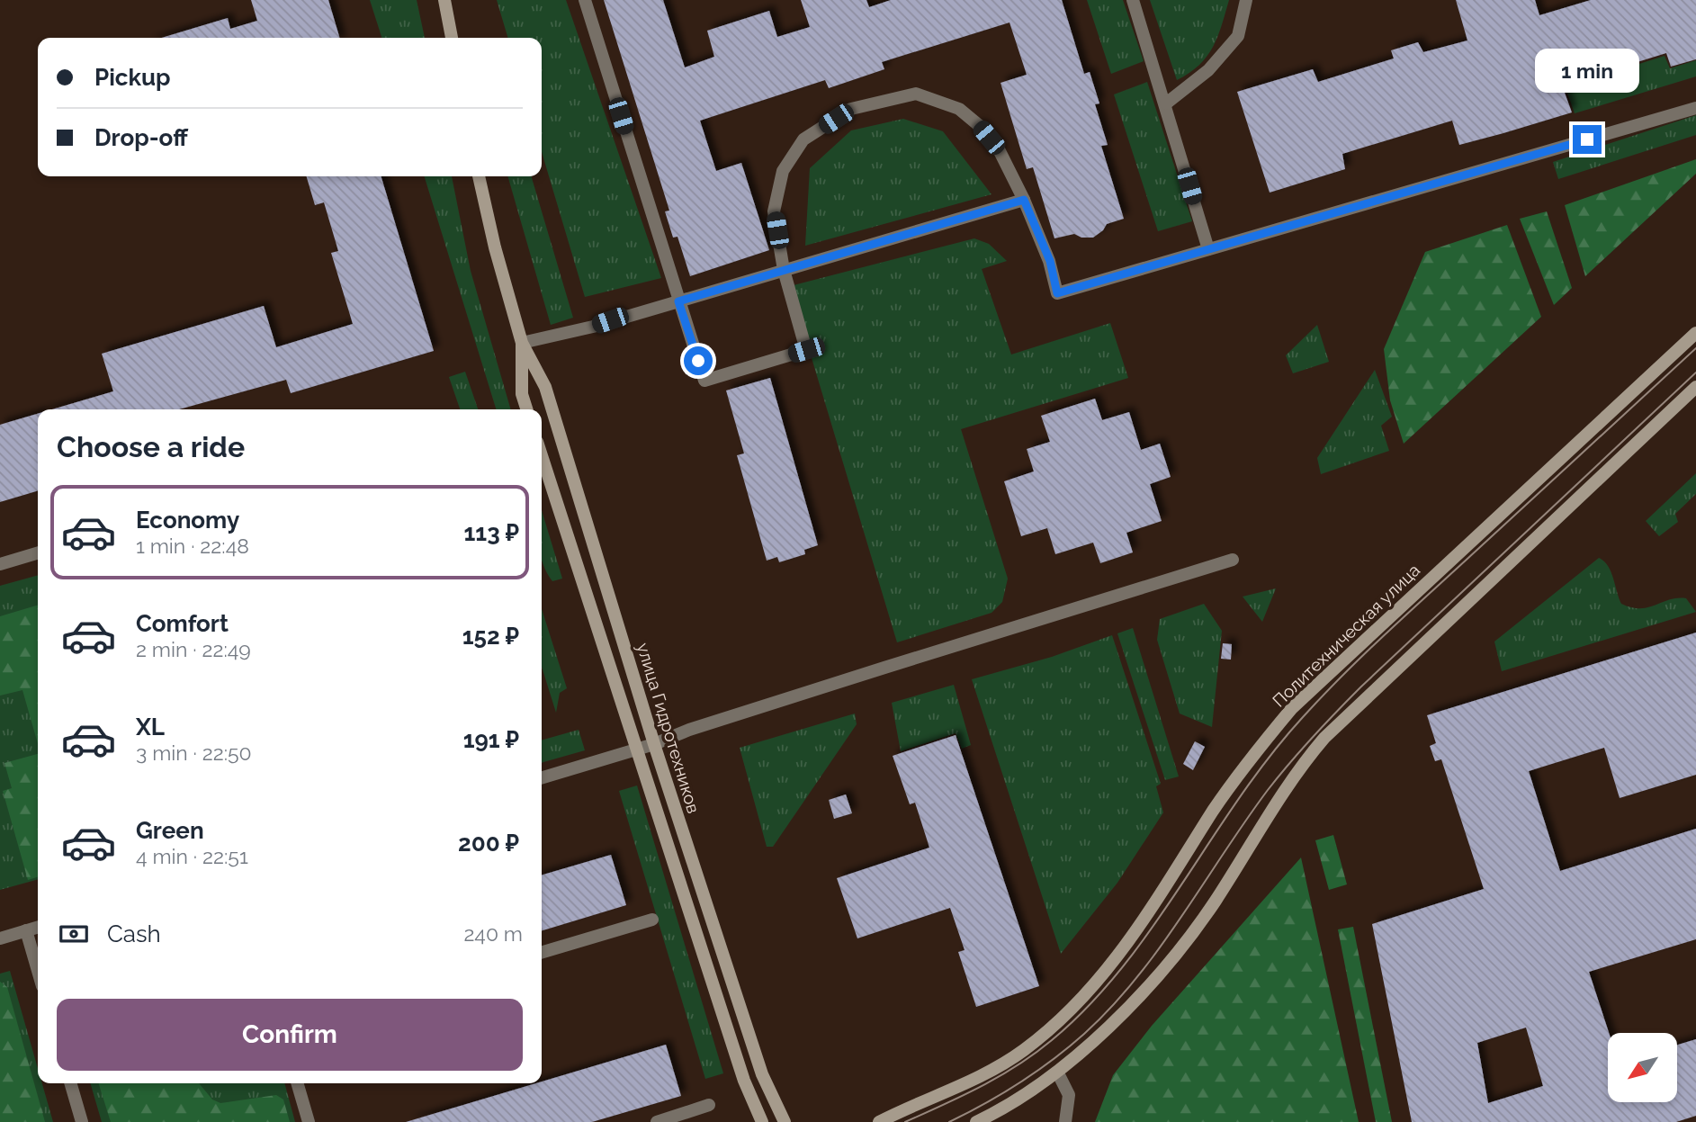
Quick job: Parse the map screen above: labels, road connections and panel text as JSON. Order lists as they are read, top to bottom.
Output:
{
  "streets": {
    "main road": ["Политехническая улица", "улица Гидротехников"]
  },
  "north": "bottom left",
  "page": {
    "banner": ["Pickup", "Drop-off"],
    "bubble": "1 min",
    "heading": "Choose a ride",
    "list": [
      {
        "name": "Economy",
        "note": "1 min · 22:48",
        "value": "113 ₽"
      },
      {
        "name": "Comfort",
        "note": "2 min · 22:49",
        "value": "152 ₽"
      },
      {
        "name": "XL",
        "note": "3 min · 22:50",
        "value": "191 ₽"
      },
      {
        "name": "Green",
        "note": "4 min · 22:51",
        "value": "200 ₽"
      }
    ],
    "pay": ["Cash", "240 m"],
    "buttons": "Confirm"
  }
}
